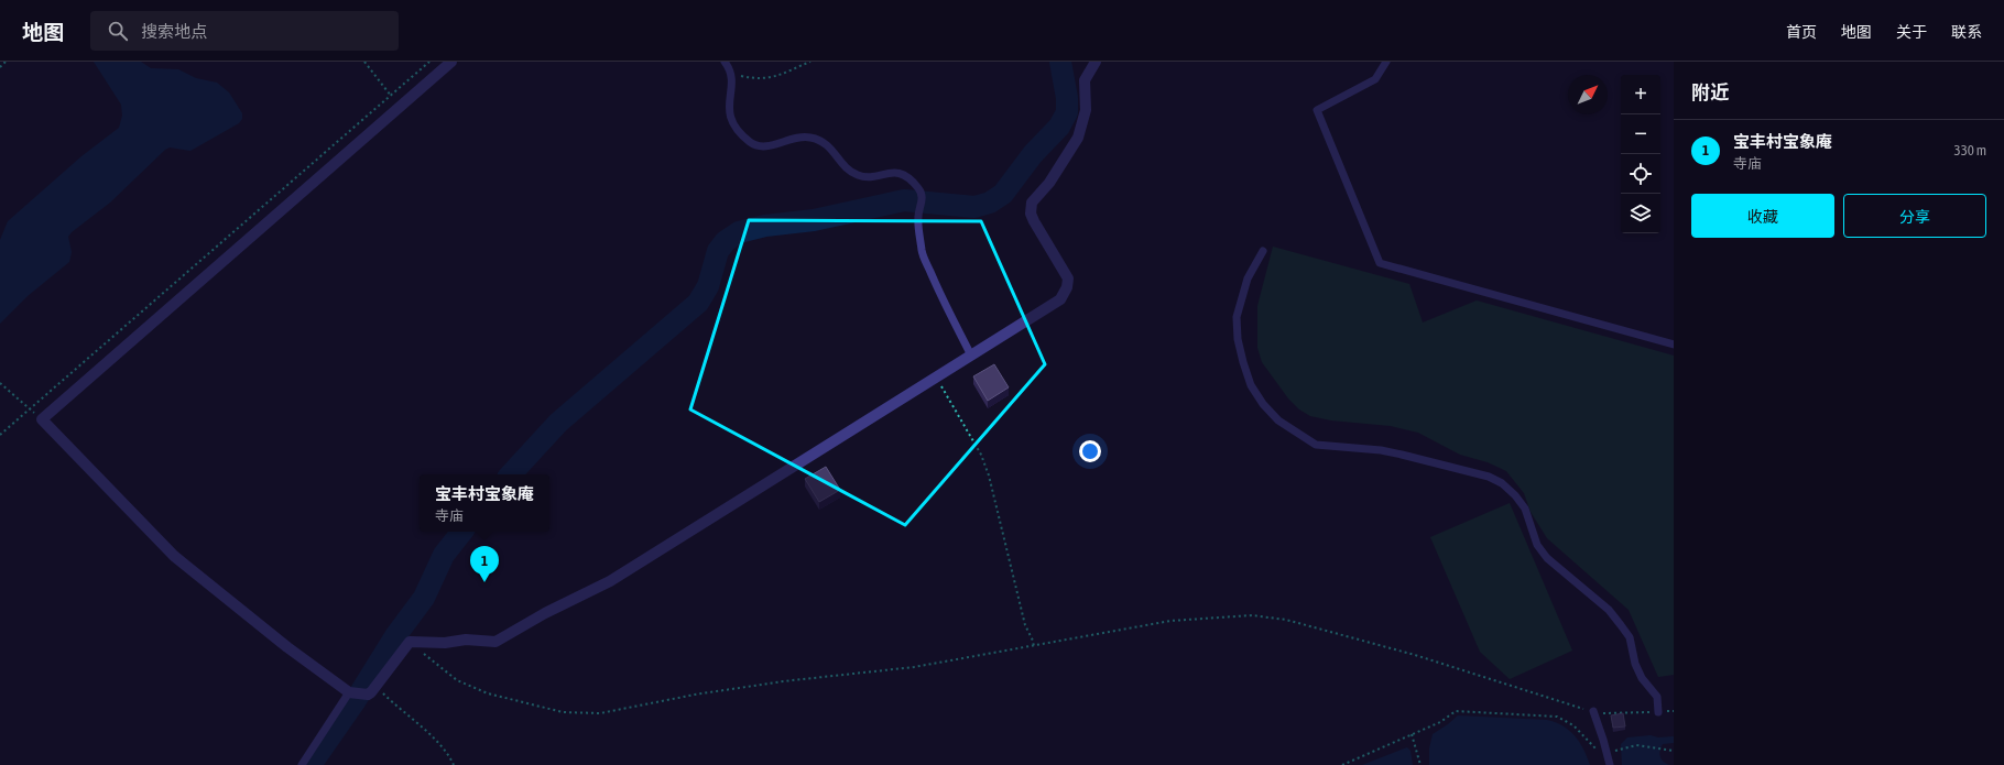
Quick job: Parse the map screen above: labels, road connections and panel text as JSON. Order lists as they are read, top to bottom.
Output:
{
  "north": "top right",
  "page": {
    "header": "地图",
    "search": "搜索地点",
    "nav": [
      "首页",
      "地图",
      "关于",
      "联系"
    ],
    "heading": "附近",
    "map_buttons": ["+", "−"],
    "list": [
      {
        "mark": "1",
        "name": "宝丰村宝象庵",
        "note": "寺庙",
        "value": "330 m"
      }
    ],
    "buttons": ["收藏", "分享"],
    "popup": ["宝丰村宝象庵", "寺庙"],
    "pins": "1"
  }
}
